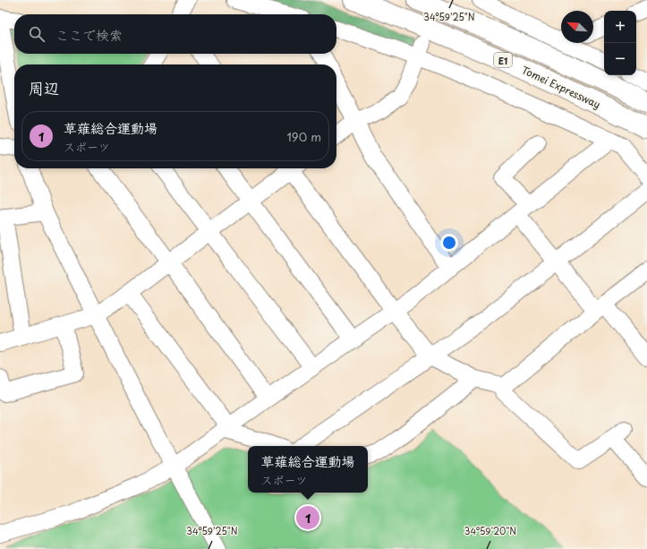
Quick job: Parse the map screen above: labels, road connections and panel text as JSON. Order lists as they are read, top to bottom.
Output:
{
  "streets": {
    "highway": ["E1", "Tomei Expressway"]
  },
  "north": "top left",
  "page": {
    "map_buttons": ["+", "−"],
    "search": "ここで検索",
    "heading": "周辺",
    "list": [
      {
        "mark": "1",
        "name": "草薙総合運動場",
        "note": "スポーツ",
        "value": "190 m"
      }
    ],
    "popup": ["草薙総合運動場", "スポーツ"],
    "pins": "1"
  },
  "coordinates": ["34°59'25\"N", "34°59'20\"N"]
}
